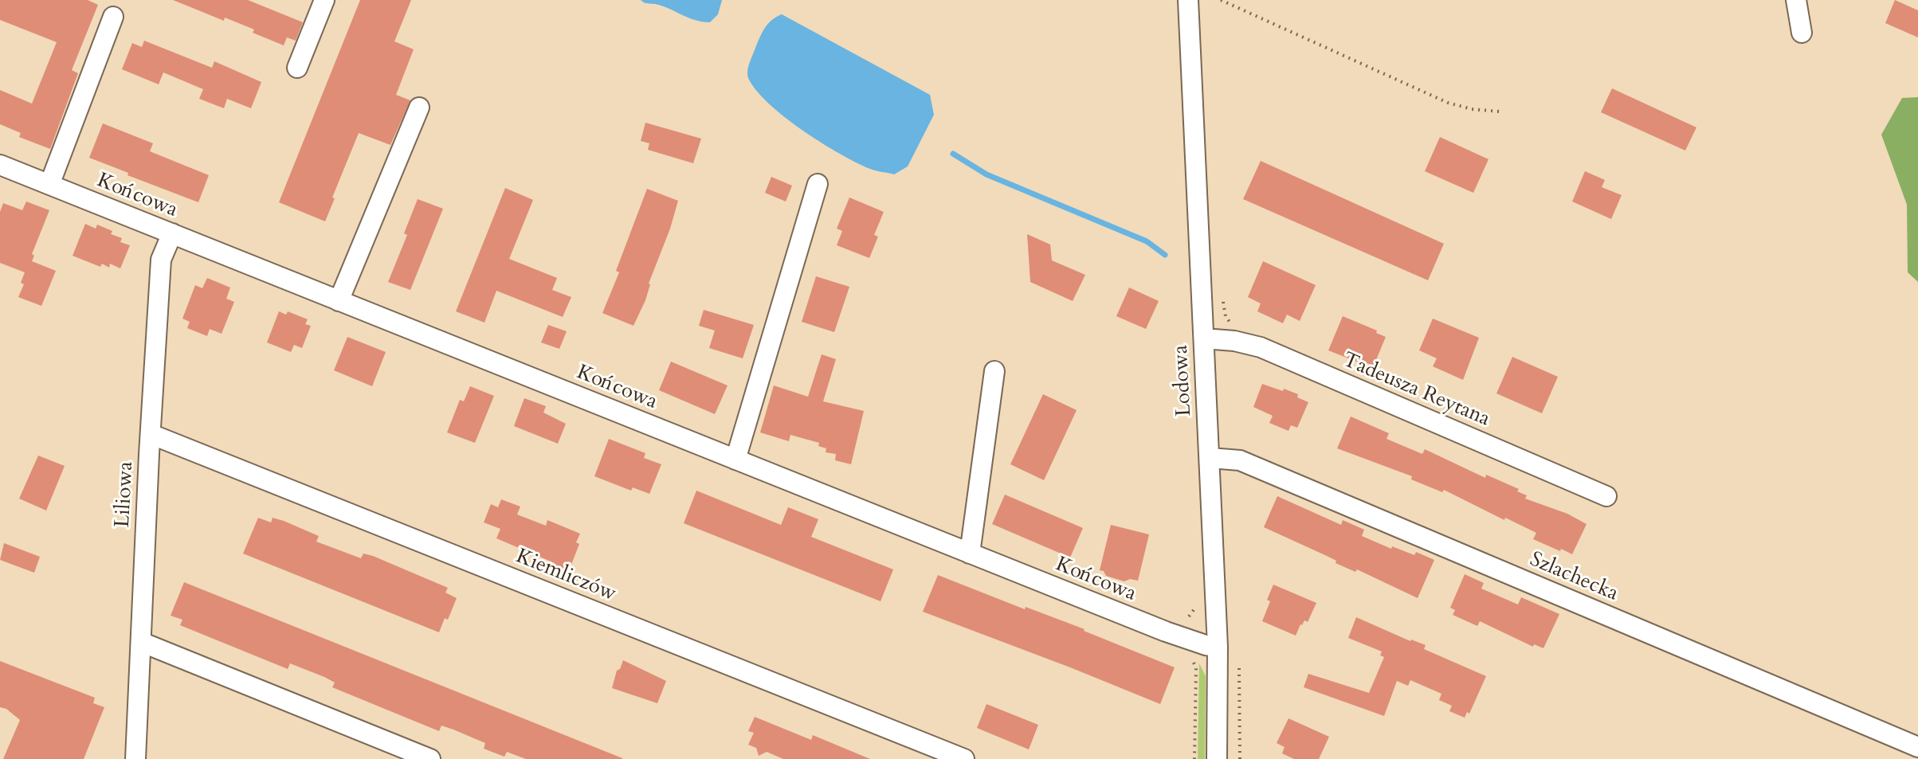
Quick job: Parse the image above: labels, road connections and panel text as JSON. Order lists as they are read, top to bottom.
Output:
{
  "streets": {
    "street": [
      "Końcowa",
      "Lodowa",
      "Tadeusza Reytana",
      "Liliowa",
      "Kiemliczów",
      "Szlachecka"
    ]
  },
  "crossings": [
    ["Końcowa", "Lodowa"],
    ["Końcowa", "Liliowa"],
    ["Lodowa", "Tadeusza Reytana"],
    ["Lodowa", "Szlachecka"],
    ["Liliowa", "Kiemliczów"]
  ]
}
